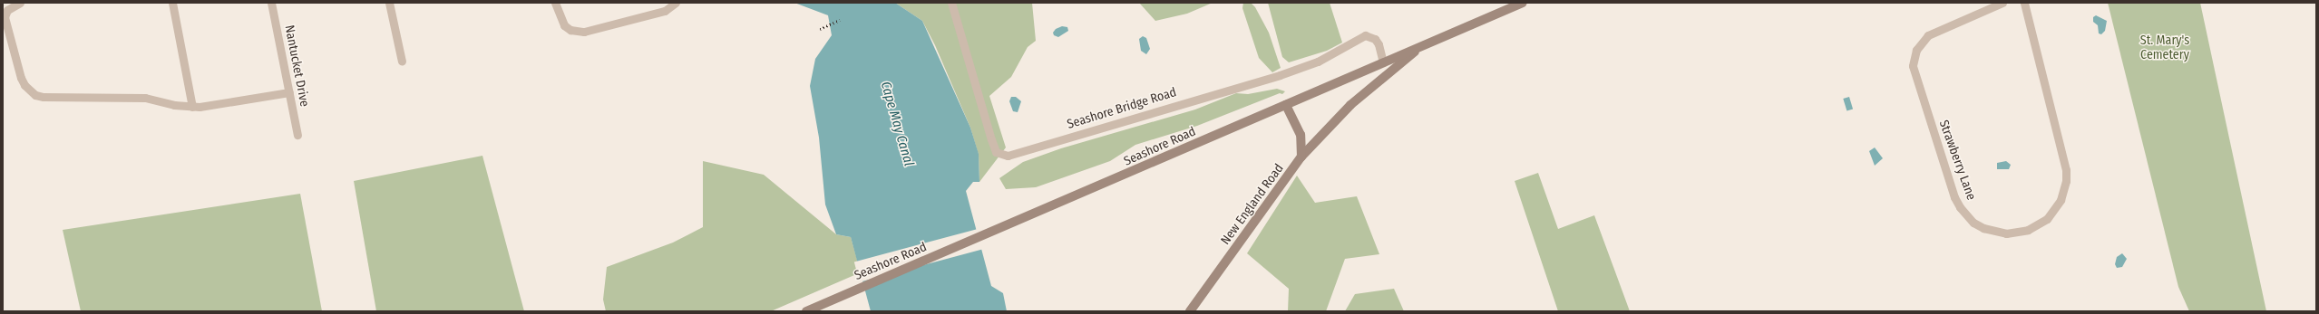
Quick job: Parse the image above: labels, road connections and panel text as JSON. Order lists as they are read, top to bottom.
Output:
{
  "streets": {
    "main road": ["Seashore Road", "New England Road"],
    "street": ["Nantucket Drive", "Seashore Bridge Road", "Strawberry Lane"]
  },
  "crossings": [
    ["Seashore Bridge Road", "Seashore Road"],
    ["Seashore Road", "New England Road"]
  ],
  "water": ["Cape May Canal"],
  "parks": ["St. Mary's Cemetery"]
}
